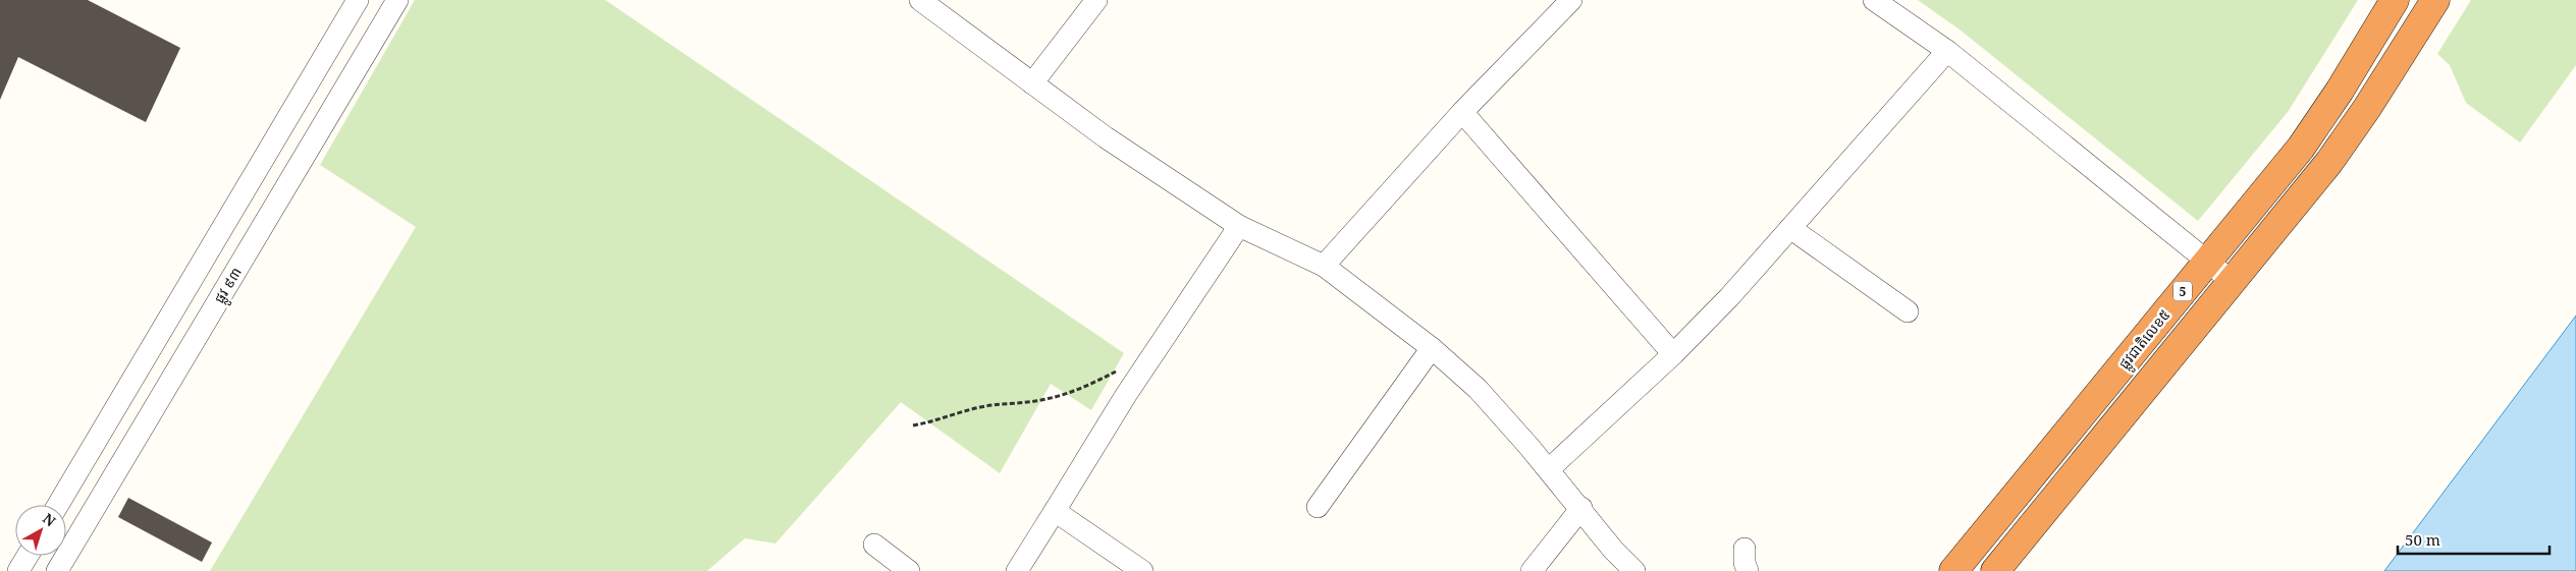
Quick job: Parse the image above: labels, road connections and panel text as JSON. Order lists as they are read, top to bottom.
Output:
{
  "streets": {
    "highway": ["5", "ផ្លូវជាតិលេខ៥"],
    "street": ["ផ្លូវ ៩៣"]
  },
  "scale_bar": "50 m",
  "north": "top right"
}
